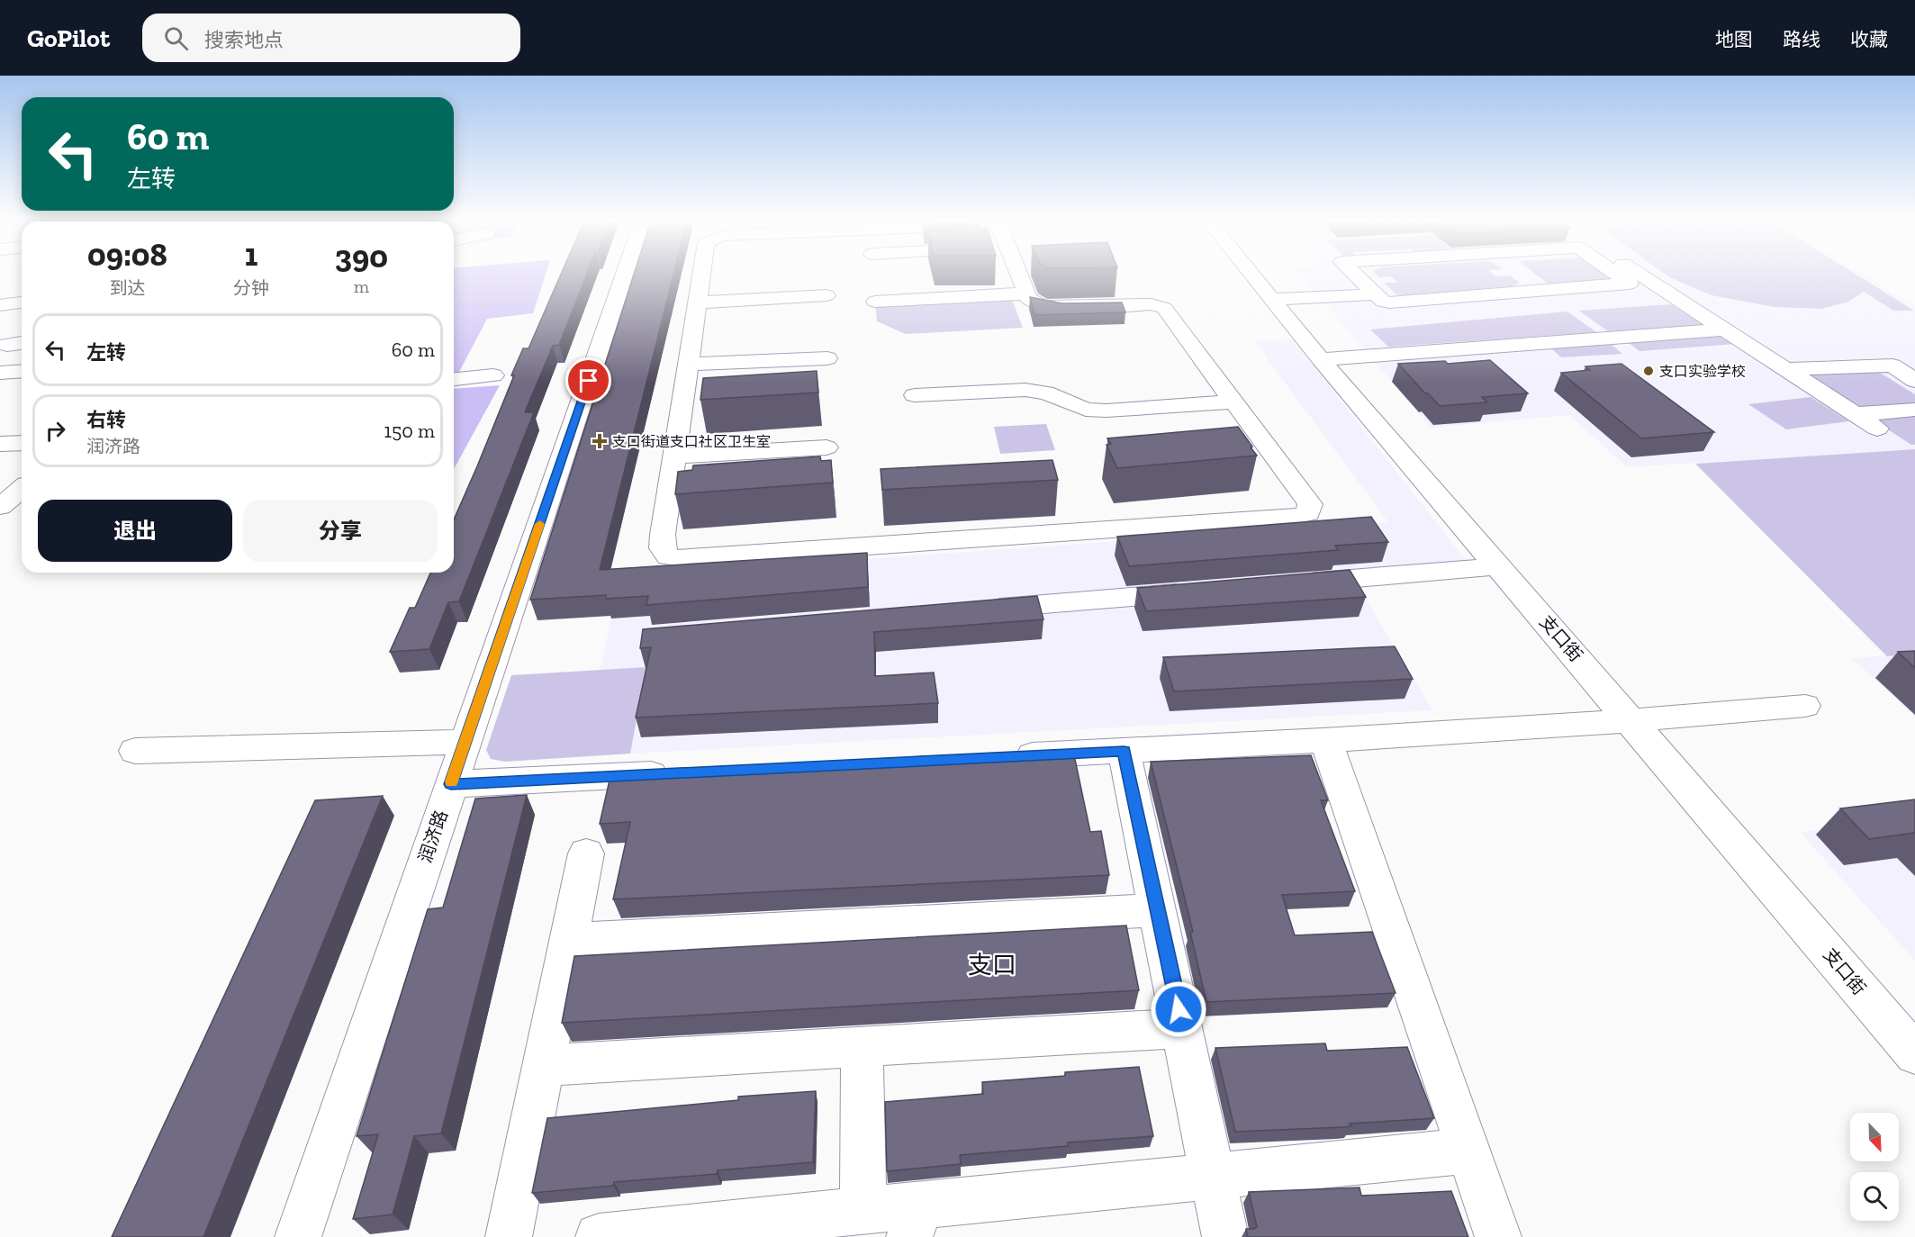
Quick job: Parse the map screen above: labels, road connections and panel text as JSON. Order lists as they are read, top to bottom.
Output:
{
  "streets": {
    "street": ["支口街", "润济路"]
  },
  "districts": ["支口"],
  "places": {
    "other": ["支口实验学校"],
    "health": ["支口街道支口社区卫生室"]
  },
  "north": "bottom right",
  "page": {
    "header": "GoPilot",
    "search": "搜索地点",
    "nav": ["地图", "路线", "收藏"],
    "turn": ["60 m", "左转"],
    "eta": [
      "09:08",
      "到达",
      "1",
      "分钟",
      "390",
      "m"
    ],
    "list": [
      {
        "name": "左转",
        "value": "60 m"
      },
      {
        "name": "右转",
        "note": "润济路",
        "value": "150 m"
      }
    ],
    "buttons": ["退出", "分享"]
  }
}
